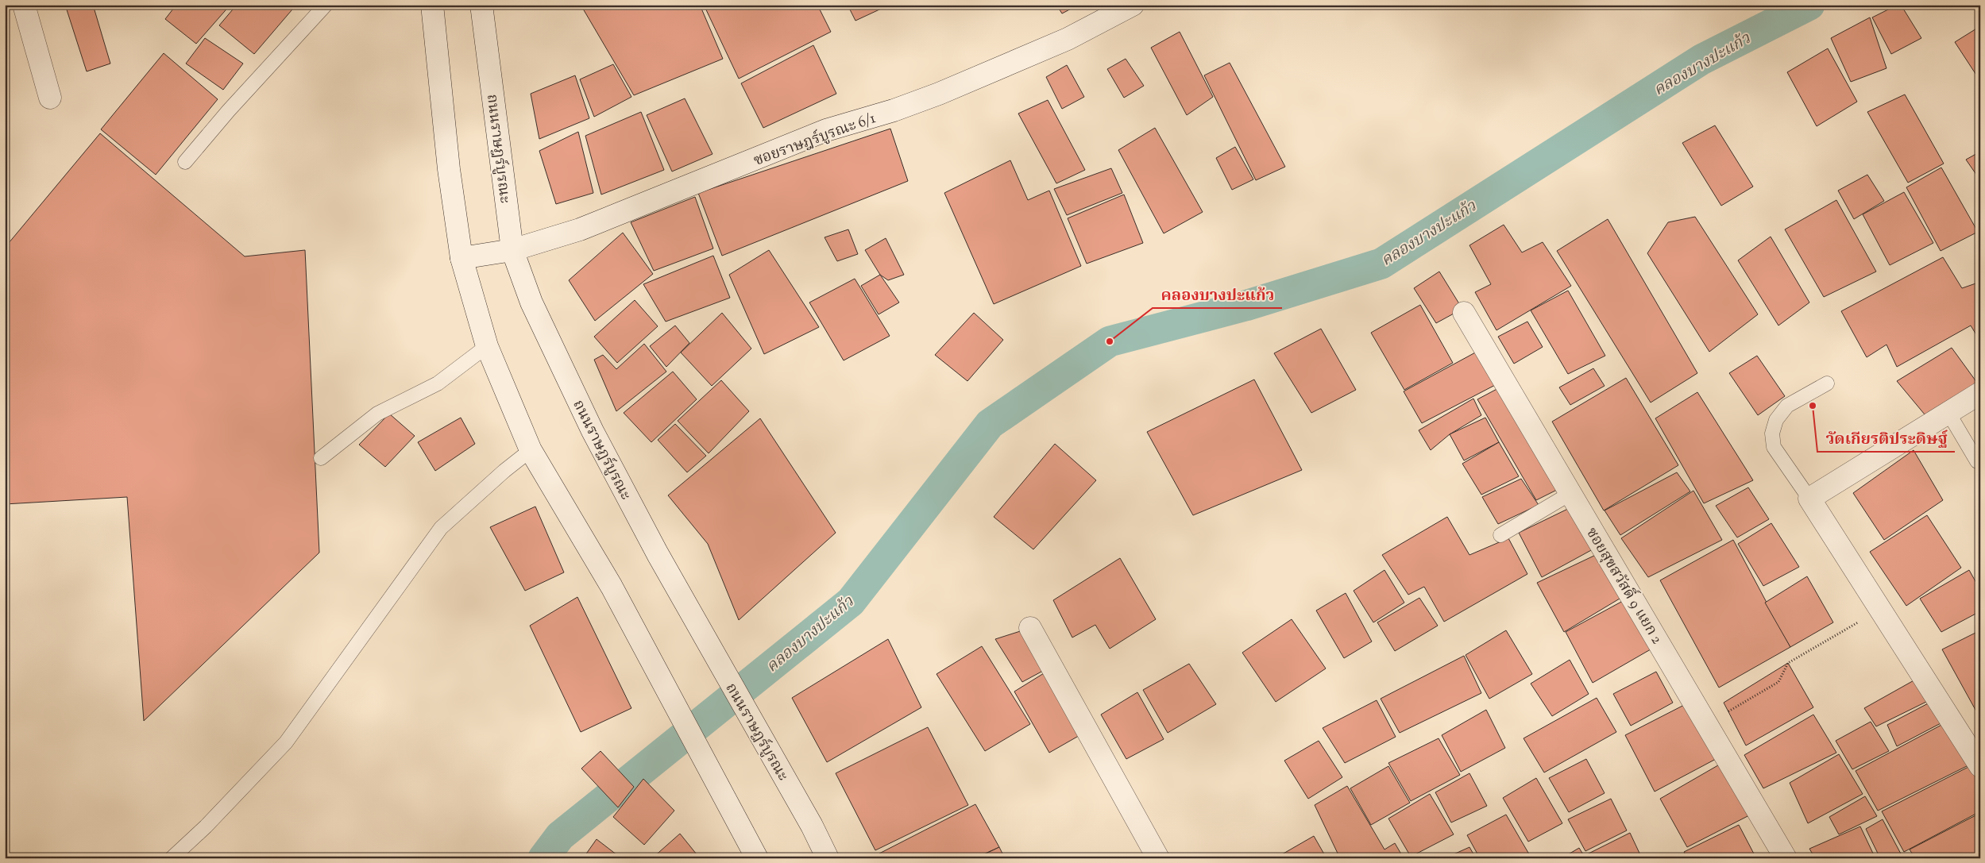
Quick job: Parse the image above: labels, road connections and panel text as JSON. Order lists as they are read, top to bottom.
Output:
{
  "streets": {
    "street": ["ซอยราษฎร์บูรณะ 6/1", "ถนนราษฎร์บูรณะ", "ซอยสุขสวัสดิ์ 9 แยก 2"]
  },
  "crossings": [
    ["ซอยราษฎร์บูรณะ 6/1", "ถนนราษฎร์บูรณะ"]
  ],
  "water": ["คลองบางปะแก้ว"],
  "places": ["คลองบางปะแก้ว", "วัดเกียรติประดิษฐ์"]
}
